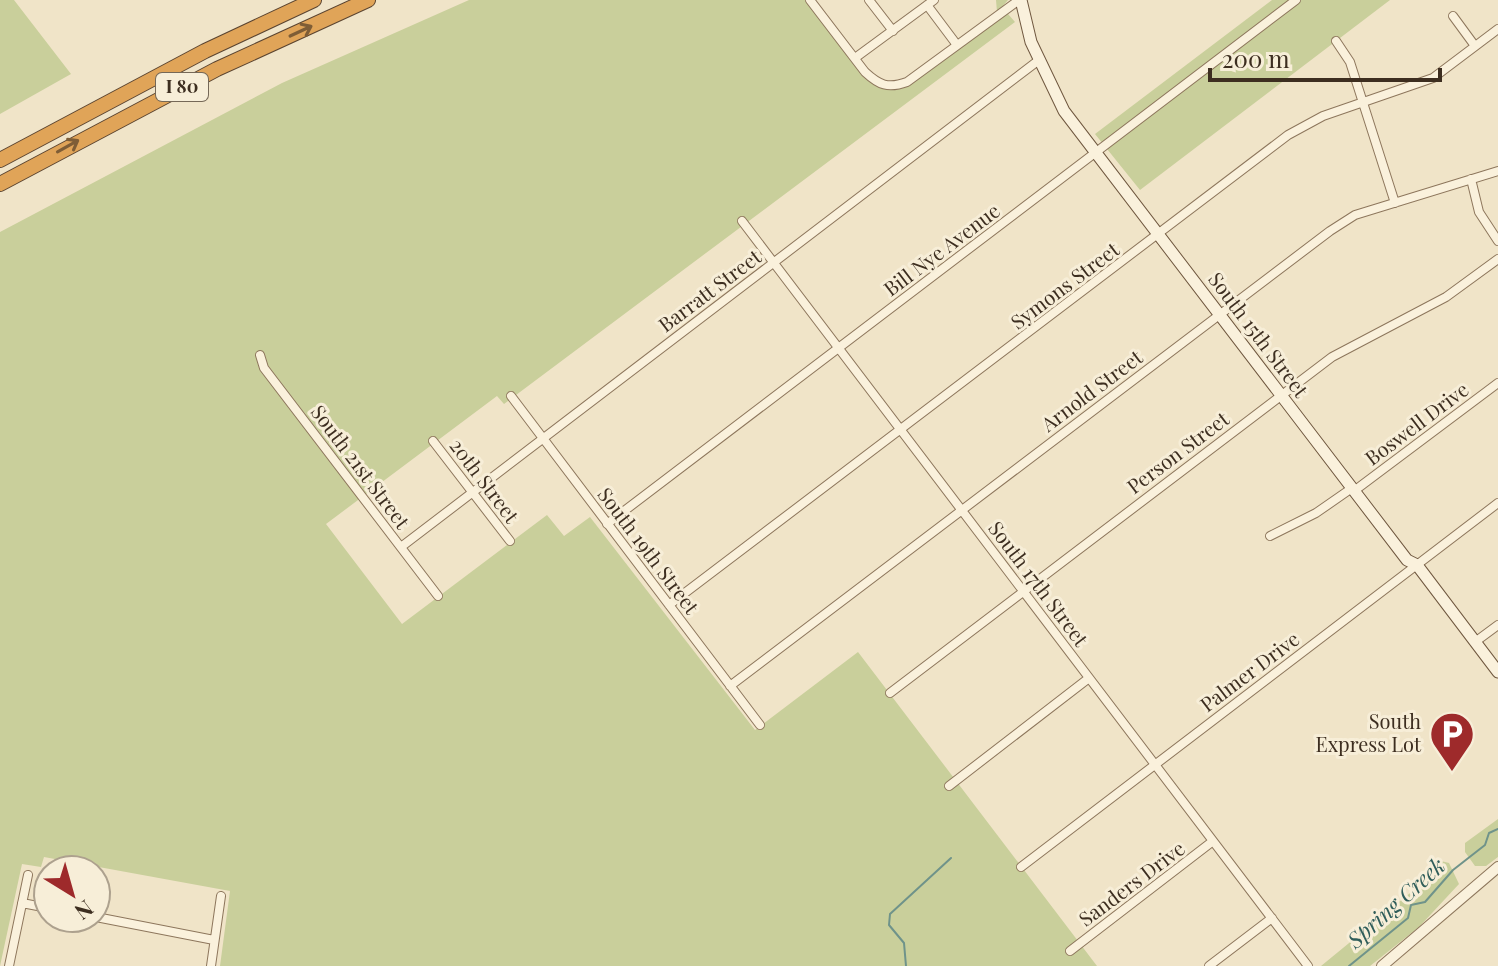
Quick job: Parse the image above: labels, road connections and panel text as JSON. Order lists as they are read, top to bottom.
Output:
{
  "streets": {
    "highway": ["I 80"],
    "main road": ["South 15th Street"],
    "street": [
      "Bill Nye Avenue",
      "Symons Street",
      "Barratt Street",
      "Arnold Street",
      "Boswell Drive",
      "Person Street",
      "South 21st Street",
      "20th Street",
      "South 19th Street",
      "South 17th Street",
      "Palmer Drive",
      "Sanders Drive"
    ]
  },
  "crossings": [
    ["Bill Nye Avenue", "South 15th Street"],
    ["Bill Nye Avenue", "South 19th Street"],
    ["Bill Nye Avenue", "South 17th Street"],
    ["Symons Street", "South 15th Street"],
    ["Symons Street", "South 19th Street"],
    ["Symons Street", "South 17th Street"],
    ["Barratt Street", "South 15th Street"],
    ["Barratt Street", "South 21st Street"],
    ["Barratt Street", "20th Street"],
    ["Barratt Street", "South 19th Street"],
    ["Barratt Street", "South 17th Street"],
    ["South 15th Street", "Arnold Street"],
    ["South 15th Street", "Boswell Drive"],
    ["South 15th Street", "Person Street"],
    ["South 15th Street", "Palmer Drive"],
    ["Arnold Street", "South 19th Street"],
    ["Arnold Street", "South 17th Street"],
    ["Person Street", "South 17th Street"],
    ["South 17th Street", "Palmer Drive"],
    ["South 17th Street", "Sanders Drive"]
  ],
  "water": ["Spring Creek"],
  "places": {
    "parking": ["South Express Lot"]
  },
  "scale_bar": "200 m",
  "north": "bottom right"
}
